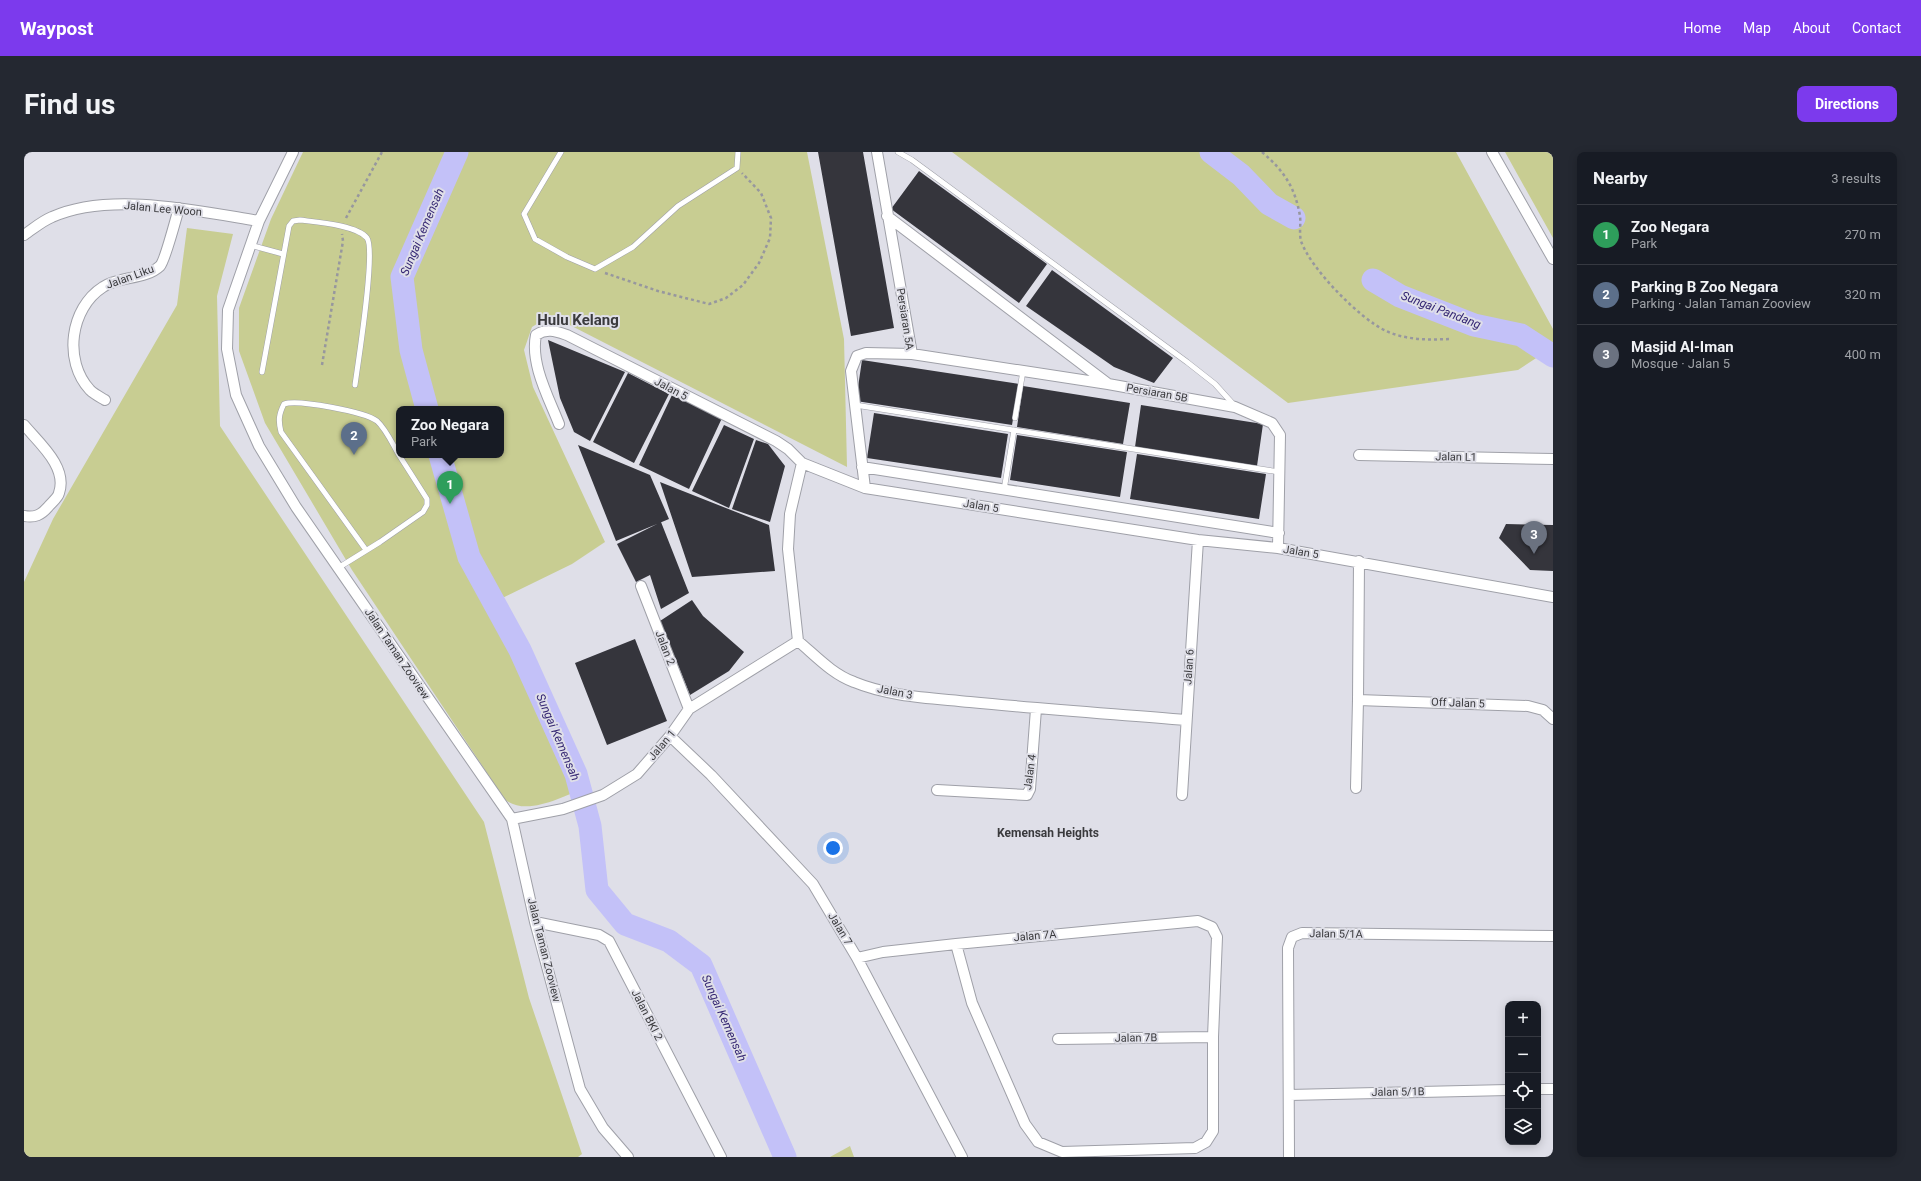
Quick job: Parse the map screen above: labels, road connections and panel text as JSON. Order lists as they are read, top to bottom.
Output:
{
  "streets": {
    "street": [
      "Jalan Lee Woon",
      "Jalan Liku",
      "Persiaran 5A",
      "Jalan 5",
      "Persiaran 5B",
      "Jalan L1",
      "Jalan 2",
      "Jalan Taman Zooview",
      "Jalan 6",
      "Jalan 3",
      "Off Jalan 5",
      "Jalan 1",
      "Jalan 4",
      "Jalan 7",
      "Jalan 5/1A",
      "Jalan 7A",
      "Jalan BKI 2",
      "Jalan 7B",
      "Jalan 5/1B"
    ]
  },
  "crossings": [
    ["Jalan Lee Woon", "Jalan Liku"],
    ["Jalan Lee Woon", "Jalan Taman Zooview"],
    ["Persiaran 5A", "Jalan 5"],
    ["Persiaran 5A", "Persiaran 5B"],
    ["Jalan 5", "Persiaran 5B"],
    ["Jalan 5", "Jalan 6"],
    ["Jalan 2", "Jalan 1"],
    ["Jalan Taman Zooview", "Jalan 1"],
    ["Jalan Taman Zooview", "Jalan BKI 2"],
    ["Jalan 6", "Jalan 3"],
    ["Jalan 3", "Jalan 1"],
    ["Jalan 3", "Jalan 4"],
    ["Jalan 1", "Jalan 7"],
    ["Jalan 7", "Jalan 7A"],
    ["Jalan 5/1A", "Jalan 5/1B"],
    ["Jalan 7A", "Jalan 7B"]
  ],
  "districts": ["Hulu Kelang", "Kemensah Heights"],
  "water": ["Sungai Kemensah", "Sungai Pandang"],
  "page": {
    "header": "Waypost",
    "nav": [
      "Home",
      "Map",
      "About",
      "Contact"
    ],
    "buttons": "Directions",
    "title": "Find us",
    "heading": ["Nearby", "3 results"],
    "list": [
      {
        "mark": "1",
        "name": "Zoo Negara",
        "note": "Park",
        "value": "270 m"
      },
      {
        "mark": "2",
        "name": "Parking B Zoo Negara",
        "note": "Parking · Jalan Taman Zooview",
        "value": "320 m"
      },
      {
        "mark": "3",
        "name": "Masjid Al-Iman",
        "note": "Mosque · Jalan 5",
        "value": "400 m"
      }
    ],
    "popup": ["Zoo Negara", "Park"],
    "pins": ["2", "1", "3"],
    "map_buttons": ["+", "−"]
  }
}
